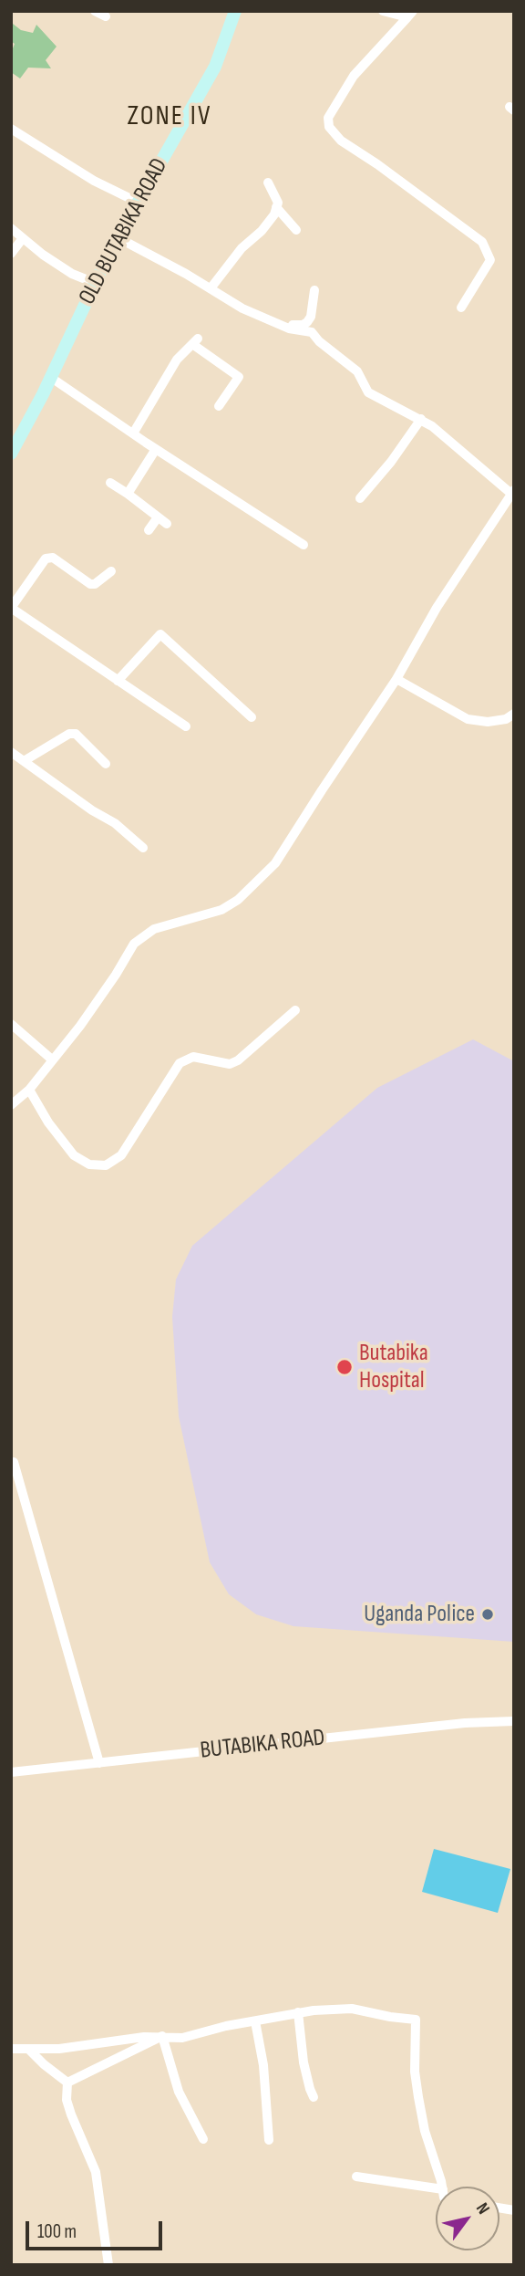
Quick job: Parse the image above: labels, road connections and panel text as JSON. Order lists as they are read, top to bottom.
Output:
{
  "streets": {
    "main road": ["OLD BUTABIKA ROAD"],
    "street": ["BUTABIKA ROAD"]
  },
  "districts": ["ZONE IV"],
  "places": ["Butabika Hospital", "Uganda Police"],
  "scale_bar": "100 m",
  "north": "top right"
}
